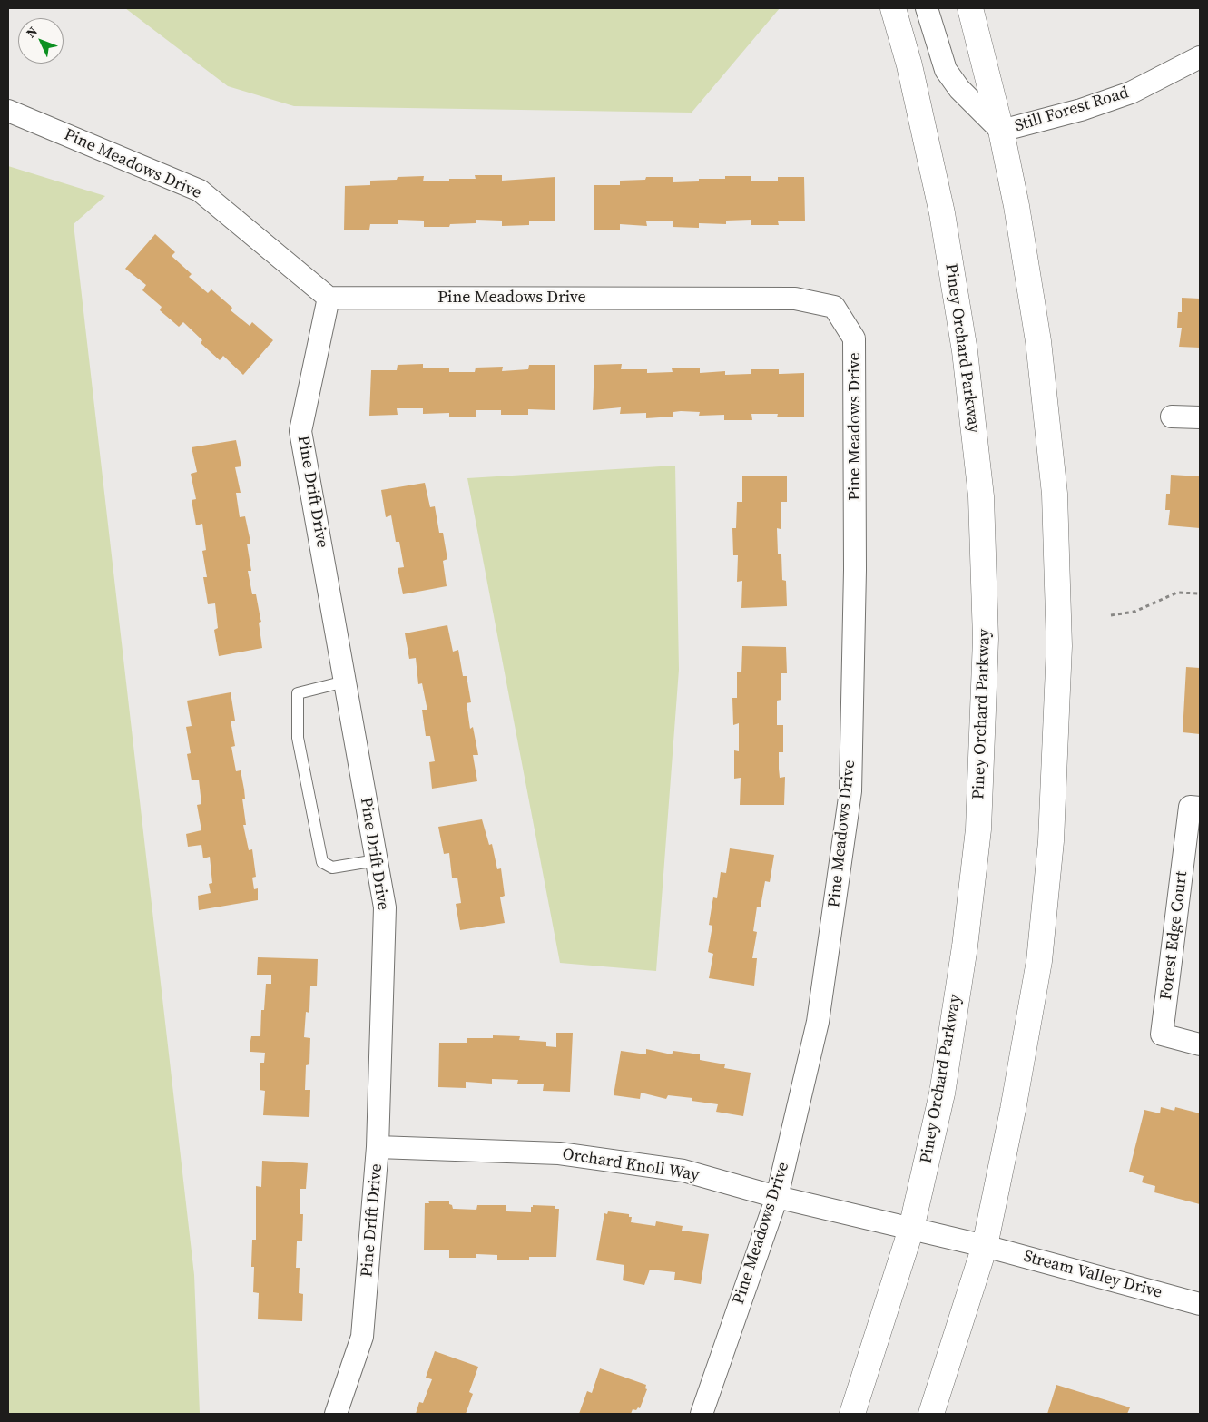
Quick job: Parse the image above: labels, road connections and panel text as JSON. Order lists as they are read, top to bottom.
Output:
{
  "streets": {
    "street": [
      "Still Forest Road",
      "Pine Meadows Drive",
      "Piney Orchard Parkway",
      "Pine Drift Drive",
      "Forest Edge Court",
      "Orchard Knoll Way",
      "Stream Valley Drive"
    ]
  },
  "crossings": [
    ["Pine Meadows Drive", "Pine Drift Drive"],
    ["Pine Meadows Drive", "Orchard Knoll Way"],
    ["Piney Orchard Parkway", "Orchard Knoll Way"],
    ["Pine Drift Drive", "Orchard Knoll Way"],
    ["Orchard Knoll Way", "Stream Valley Drive"]
  ],
  "north": "top left"
}
